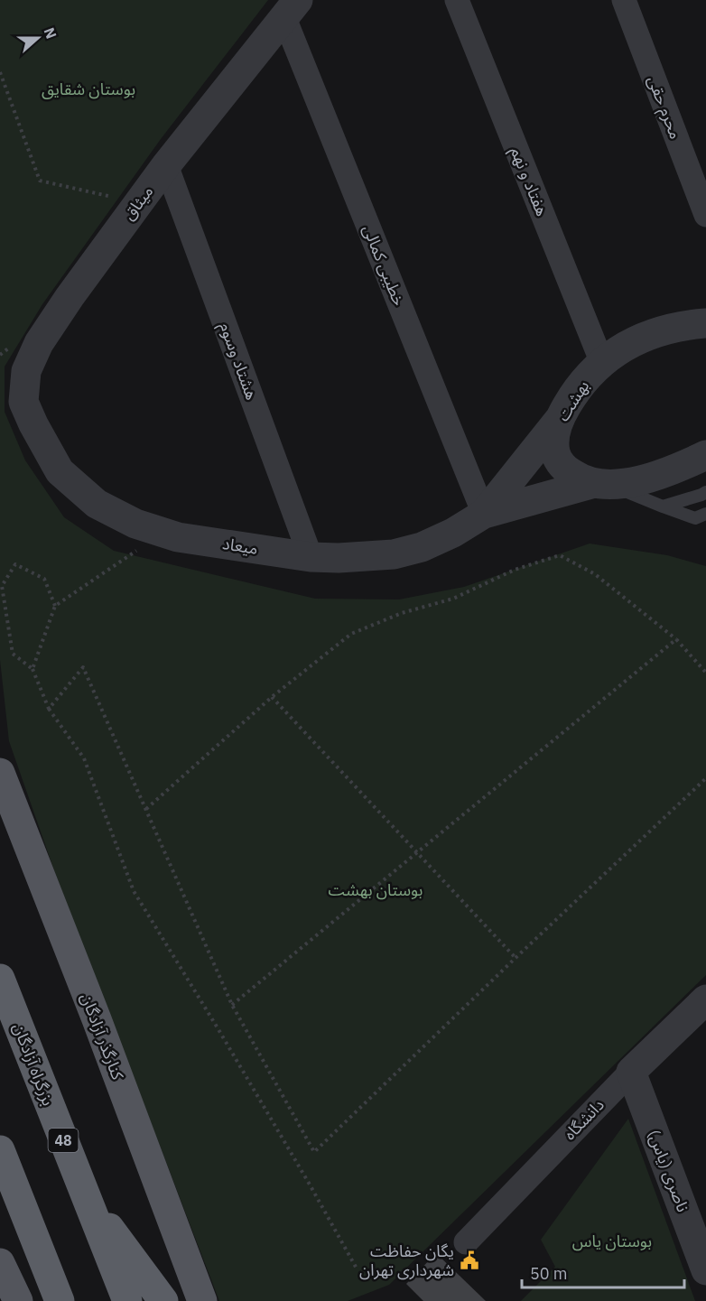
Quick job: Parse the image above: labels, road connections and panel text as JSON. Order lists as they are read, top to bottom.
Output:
{
  "streets": {
    "highway": ["بزرگراه آزادگان", "48"],
    "main road": ["کنارگذر آزادگان"],
    "street": [
      "محرم حقی",
      "هفتاد و نهم",
      "میثاق",
      "خطیبی کمالی",
      "هشتاد وسوم",
      "بهشت",
      "میعاد",
      "دانشگاه",
      "ناصری (یاس)"
    ]
  },
  "crossings": [
    ["هفتاد و نهم", "بهشت"],
    ["میثاق", "خطیبی کمالی"],
    ["میثاق", "هشتاد وسوم"],
    ["میثاق", "میعاد"],
    ["خطیبی کمالی", "میعاد"],
    ["هشتاد وسوم", "میعاد"],
    ["دانشگاه", "ناصری (یاس)"]
  ],
  "parks": ["بوستان شقایق", "بوستان بهشت", "بوستان یاس"],
  "places": {
    "public building": ["یگان حفاظت شهرداری تهران"]
  },
  "scale_bar": "50 m",
  "north": "right"
}
